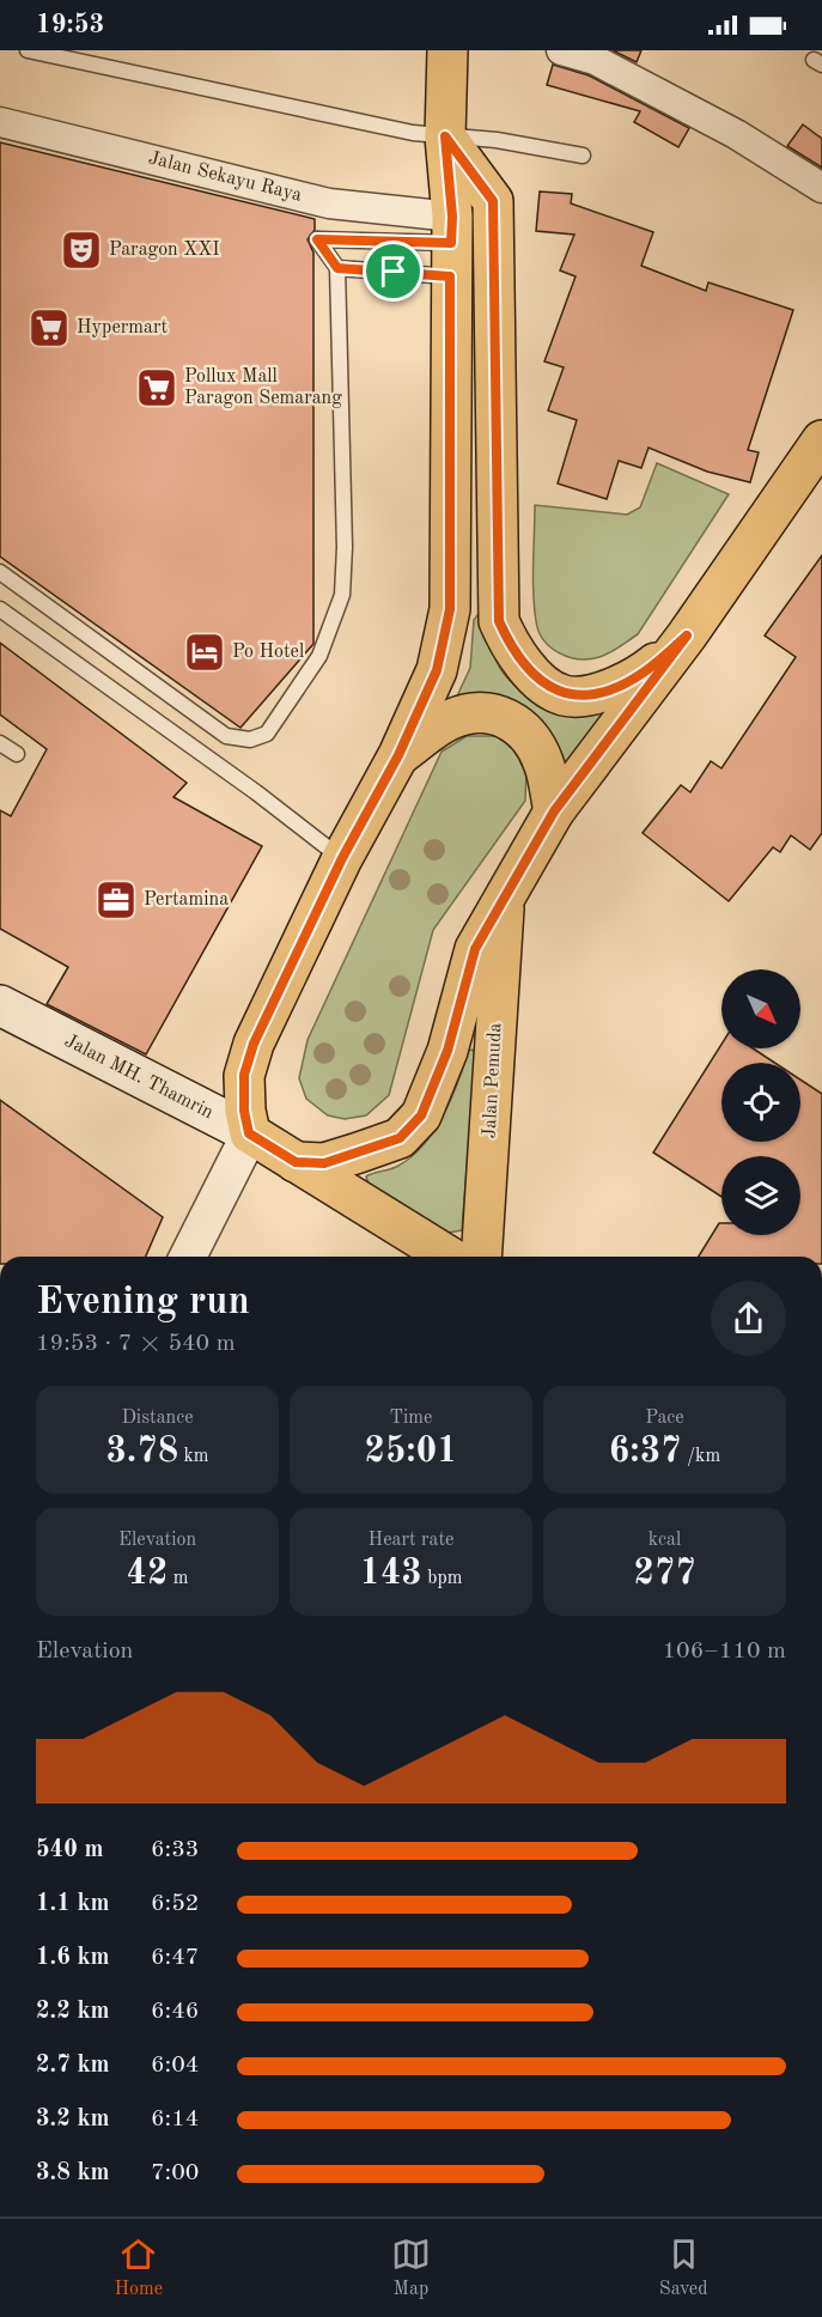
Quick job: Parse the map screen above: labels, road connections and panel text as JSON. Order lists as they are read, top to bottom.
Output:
{
  "streets": {
    "main road": ["Jalan MH. Thamrin", "Jalan Pemuda"],
    "street": ["Jalan Sekayu Raya"]
  },
  "crossings": [
    ["Jalan MH. Thamrin", "Jalan Pemuda"]
  ],
  "places": {
    "theatre": ["Paragon XXI"],
    "supermarket": ["Hypermart", "Pollux Mall Paragon Semarang"],
    "hotel": ["Po Hotel"],
    "office": ["Pertamina"]
  },
  "north": "bottom right",
  "page": {
    "status": "19:53",
    "heading": ["Evening run", "19:53 · 7 × 540 m"],
    "stats": [
      ["Distance", "3.78 km"],
      ["Time", "25:01"],
      ["Pace", "6:37 /km"],
      ["Elevation", "42 m"],
      ["Heart rate", "143 bpm"],
      ["kcal", "277"]
    ],
    "chart": ["Elevation", "106–110 m"],
    "list": [
      {
        "name": "540 m",
        "note": "6:33"
      },
      {
        "name": "1.1 km",
        "note": "6:52"
      },
      {
        "name": "1.6 km",
        "note": "6:47"
      },
      {
        "name": "2.2 km",
        "note": "6:46"
      },
      {
        "name": "2.7 km",
        "note": "6:04"
      },
      {
        "name": "3.2 km",
        "note": "6:14"
      },
      {
        "name": "3.8 km",
        "note": "7:00"
      }
    ],
    "tabs": ["Home", "Map", "Saved"]
  }
}
